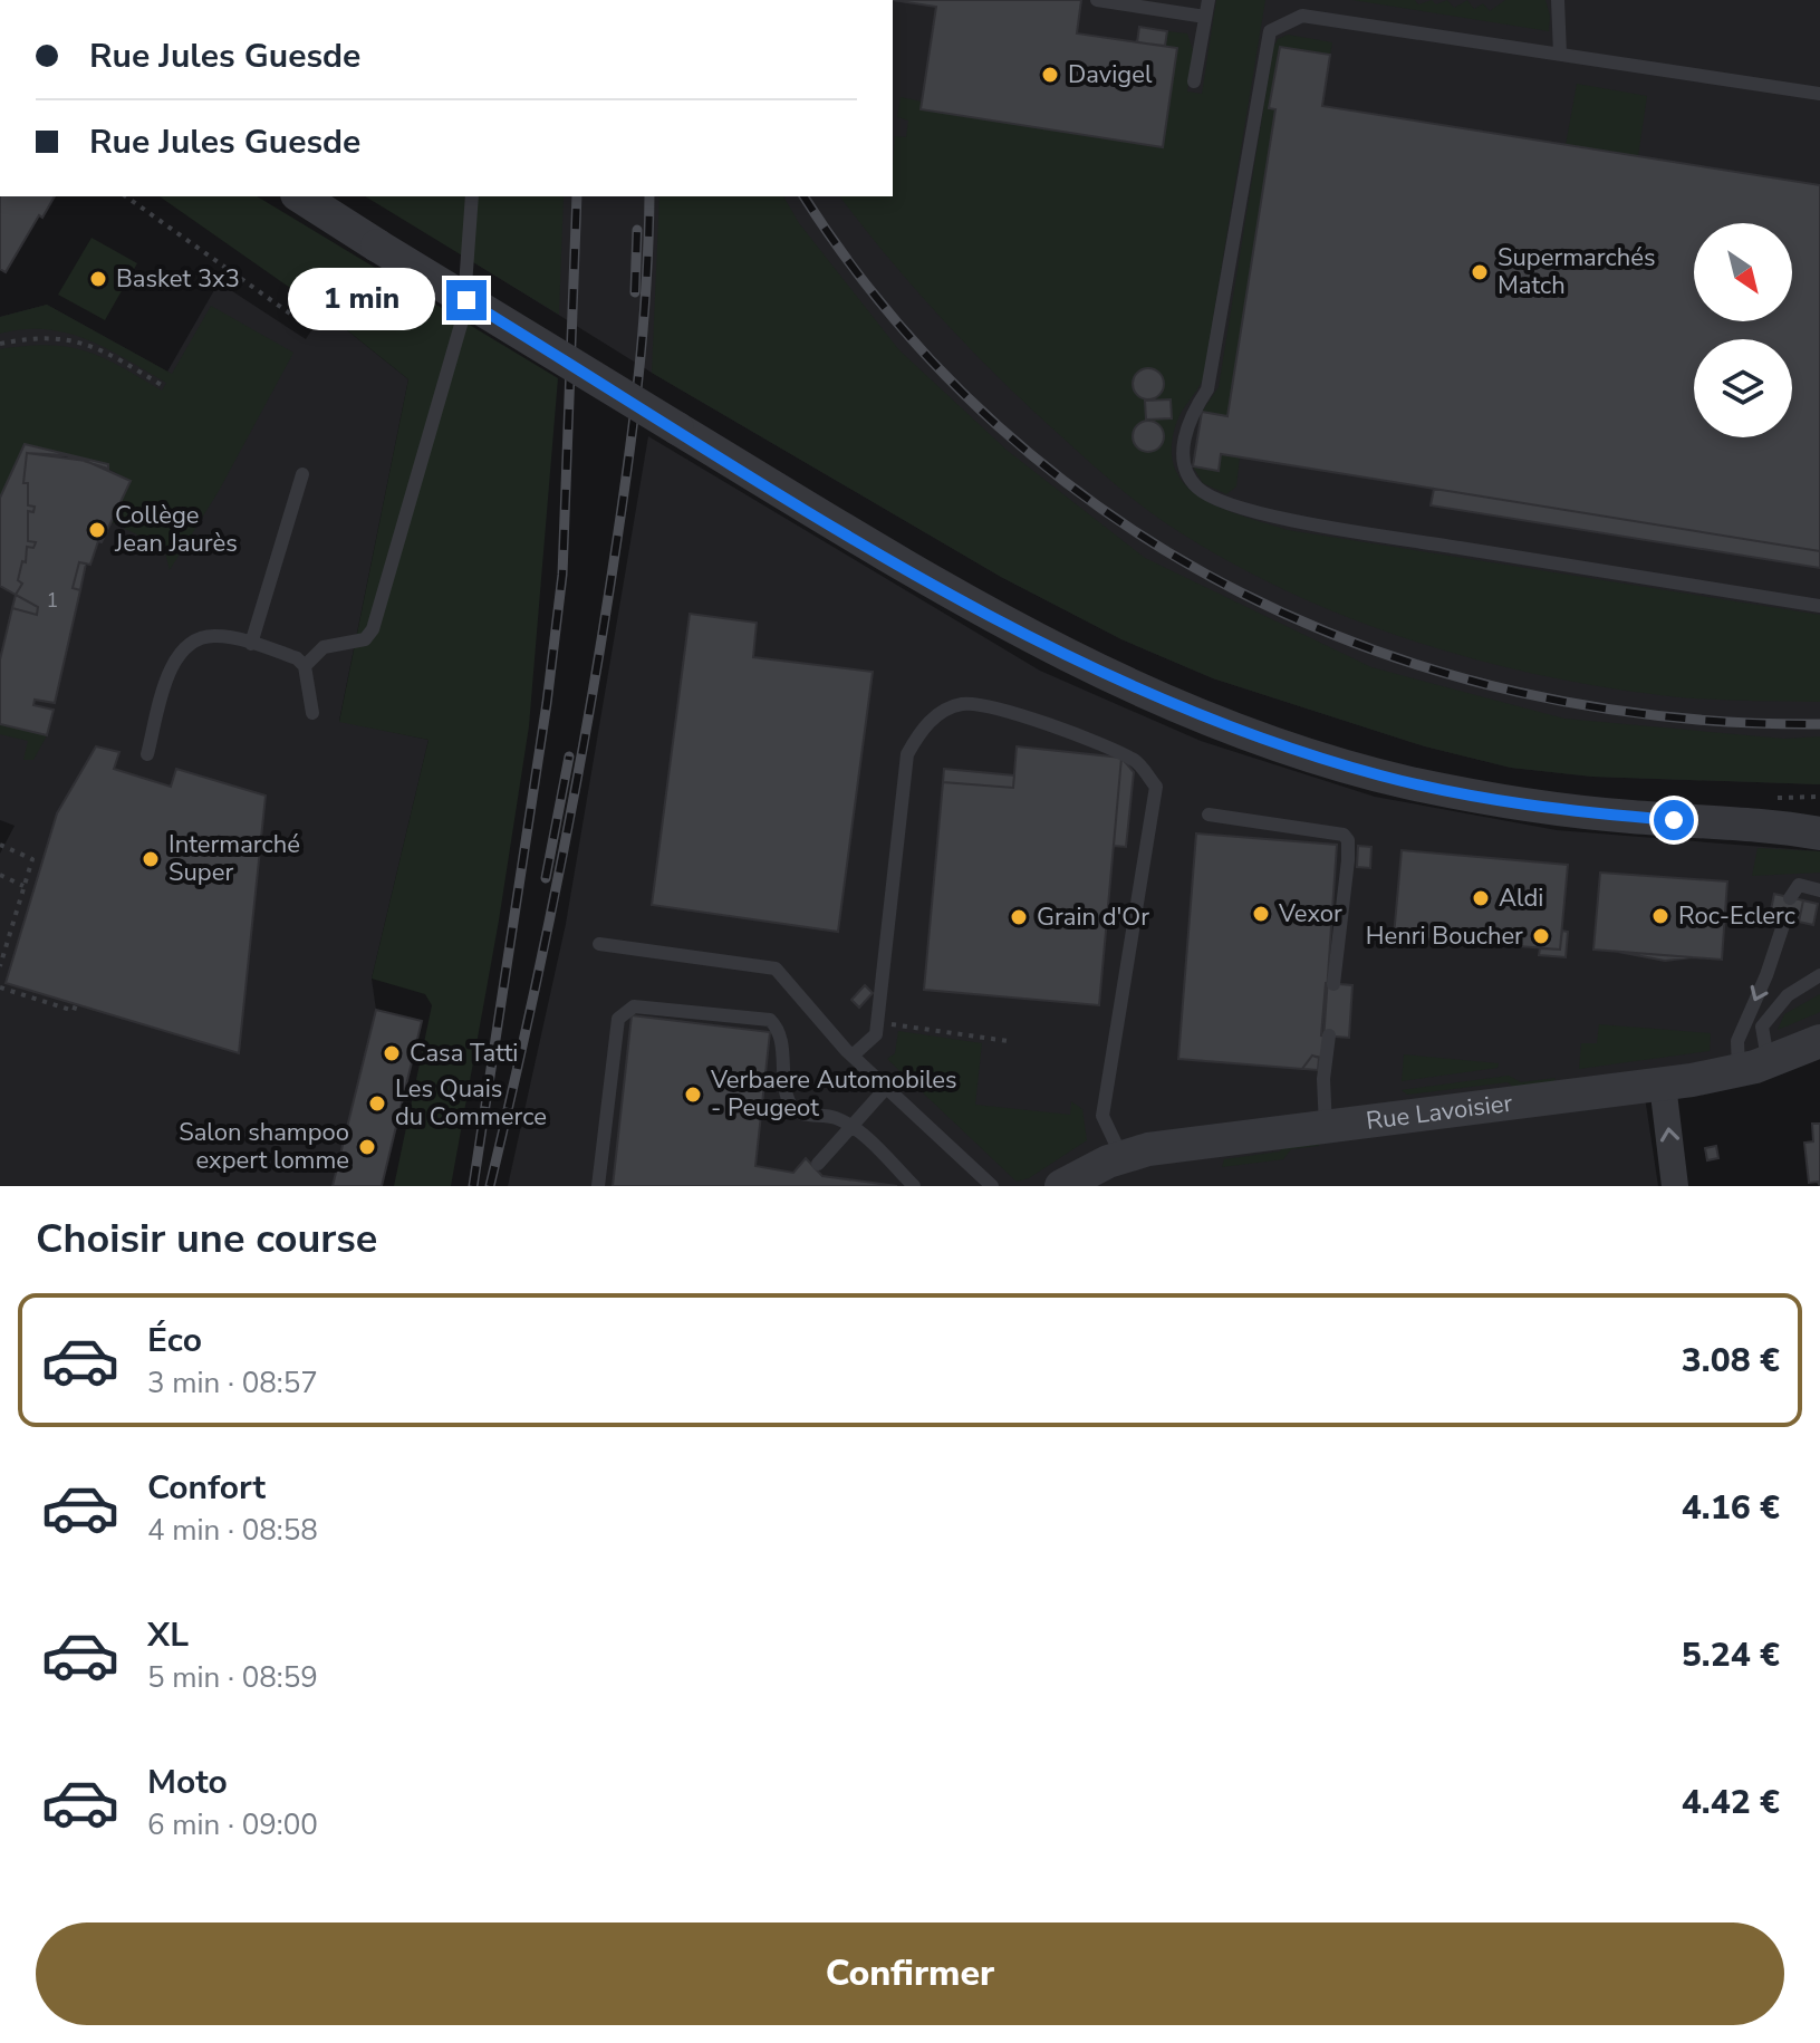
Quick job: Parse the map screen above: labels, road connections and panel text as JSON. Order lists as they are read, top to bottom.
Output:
{
  "streets": {
    "street": ["Rue Lavoisier"]
  },
  "places": [
    "Davigel",
    "Supermarchés Match",
    "Basket 3x3",
    "Collège Jean Jaurès",
    "Intermarché Super",
    "Aldi",
    "Vexor",
    "Roc-Eclerc",
    "Grain d'Or",
    "Henri Boucher",
    "Casa Tatti",
    "Verbaere Automobiles - Peugeot",
    "Les Quais du Commerce",
    "Salon shampoo expert lomme"
  ],
  "house_numbers": ["1"],
  "north": "bottom right",
  "page": {
    "banner": ["Rue Jules Guesde", "Rue Jules Guesde"],
    "bubble": "1 min",
    "heading": "Choisir une course",
    "list": [
      {
        "name": "Éco",
        "note": "3 min · 08:57",
        "value": "3.08 €"
      },
      {
        "name": "Confort",
        "note": "4 min · 08:58",
        "value": "4.16 €"
      },
      {
        "name": "XL",
        "note": "5 min · 08:59",
        "value": "5.24 €"
      },
      {
        "name": "Moto",
        "note": "6 min · 09:00",
        "value": "4.42 €"
      }
    ],
    "buttons": "Confirmer"
  }
}
